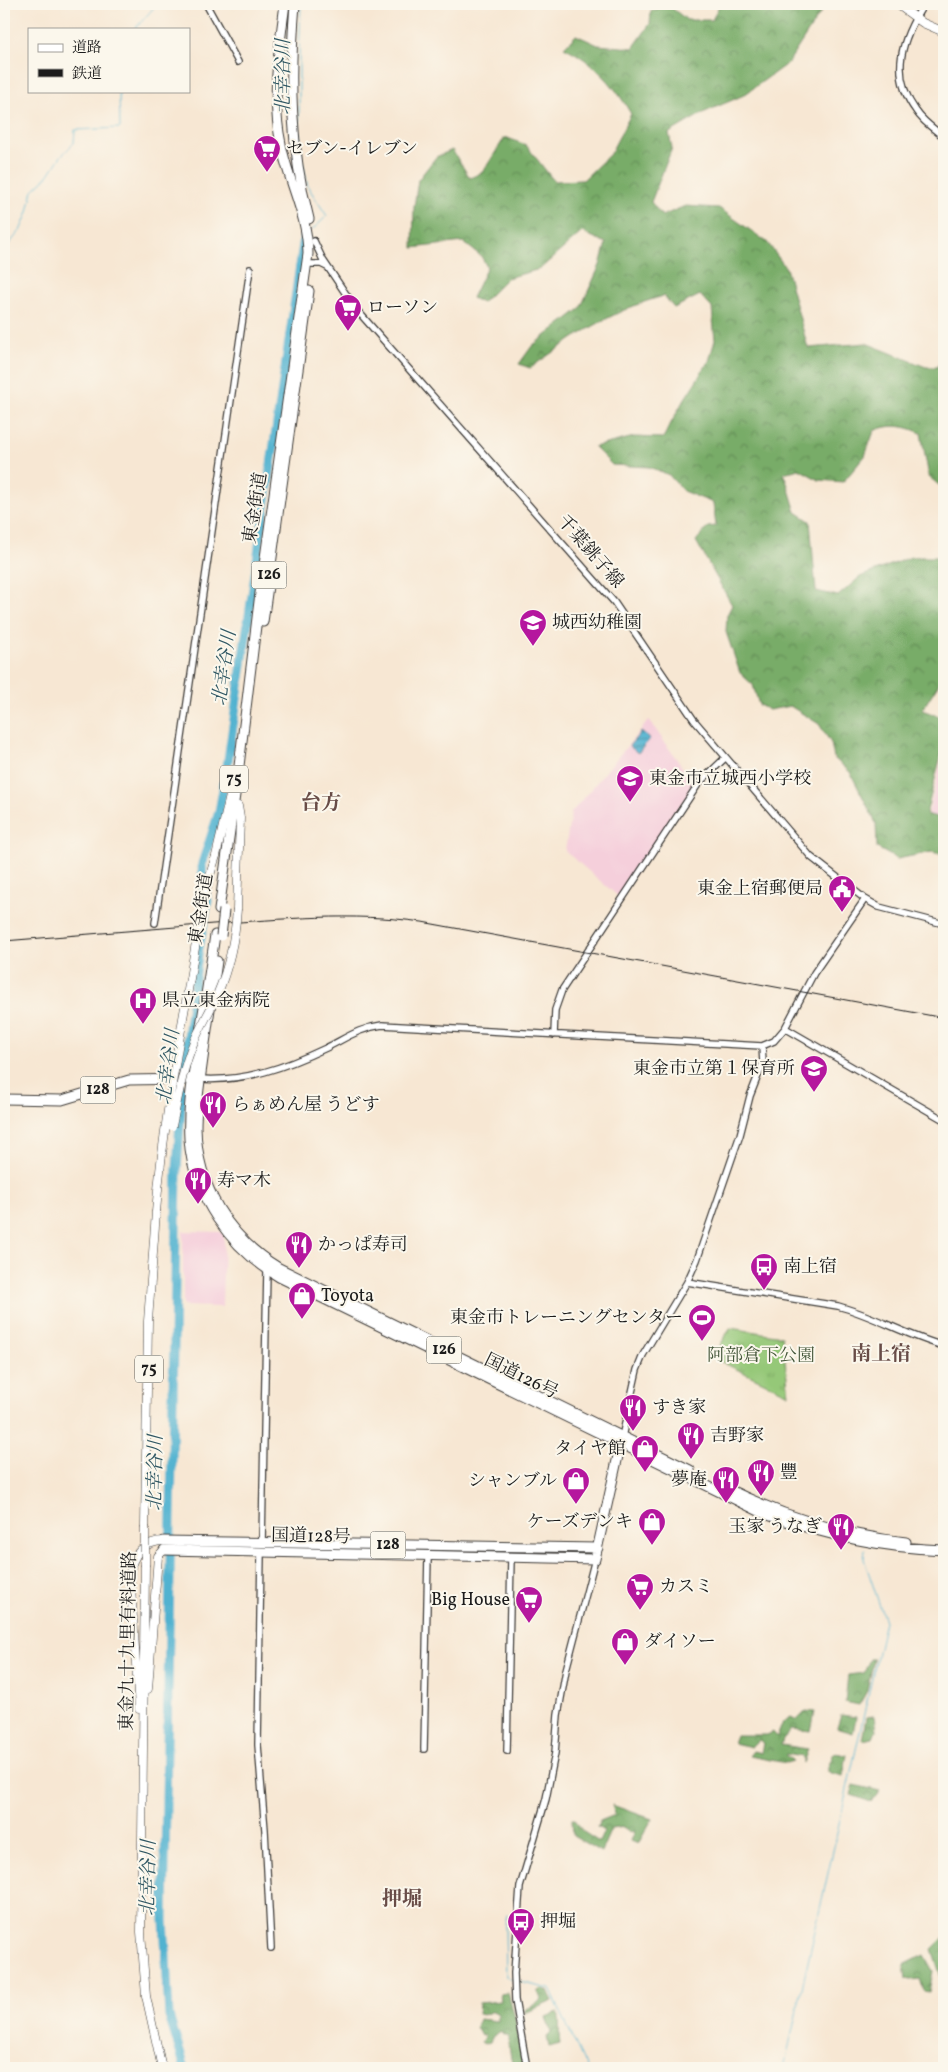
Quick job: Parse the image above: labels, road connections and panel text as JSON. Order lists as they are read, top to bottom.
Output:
{
  "streets": {
    "highway": [
      "東金街道",
      "126",
      "128",
      "国道126号",
      "国道128号"
    ],
    "main road": ["75", "東金九十九里有料道路"],
    "street": ["千葉銚子線"]
  },
  "crossings": [
    ["東金街道", "千葉銚子線"],
    ["東金街道", "128"],
    ["東金街道", "国道126号"],
    ["東金街道", "東金九十九里有料道路"],
    ["75", "国道128号"],
    ["75", "東金九十九里有料道路"],
    ["128", "国道126号"]
  ],
  "districts": ["台方", "南上宿", "押堀"],
  "water": ["北幸谷川"],
  "parks": ["阿部倉下公園"],
  "places": {
    "supermarket": [
      "セブン-イレブン",
      "ローソン",
      "カスミ",
      "Big House"
    ],
    "school or university": ["城西幼稚園", "東金市立城西小学校", "東金市立第１保育所"],
    "public building": ["東金上宿郵便局"],
    "hospital": ["県立東金病院"],
    "restaurant": [
      "らぁめん屋 うどす",
      "寿マ木",
      "かっぱ寿司",
      "すき家",
      "吉野家",
      "豐",
      "夢庵",
      "玉家 うなぎ"
    ],
    "bus stop": ["南上宿", "押堀"],
    "shop": [
      "Toyota",
      "タイヤ館",
      "シャンブル",
      "ケーズデンキ",
      "ダイソー"
    ],
    "sports": ["東金市トレーニングセンター"]
  },
  "legend": ["道路", "鉄道"]
}
